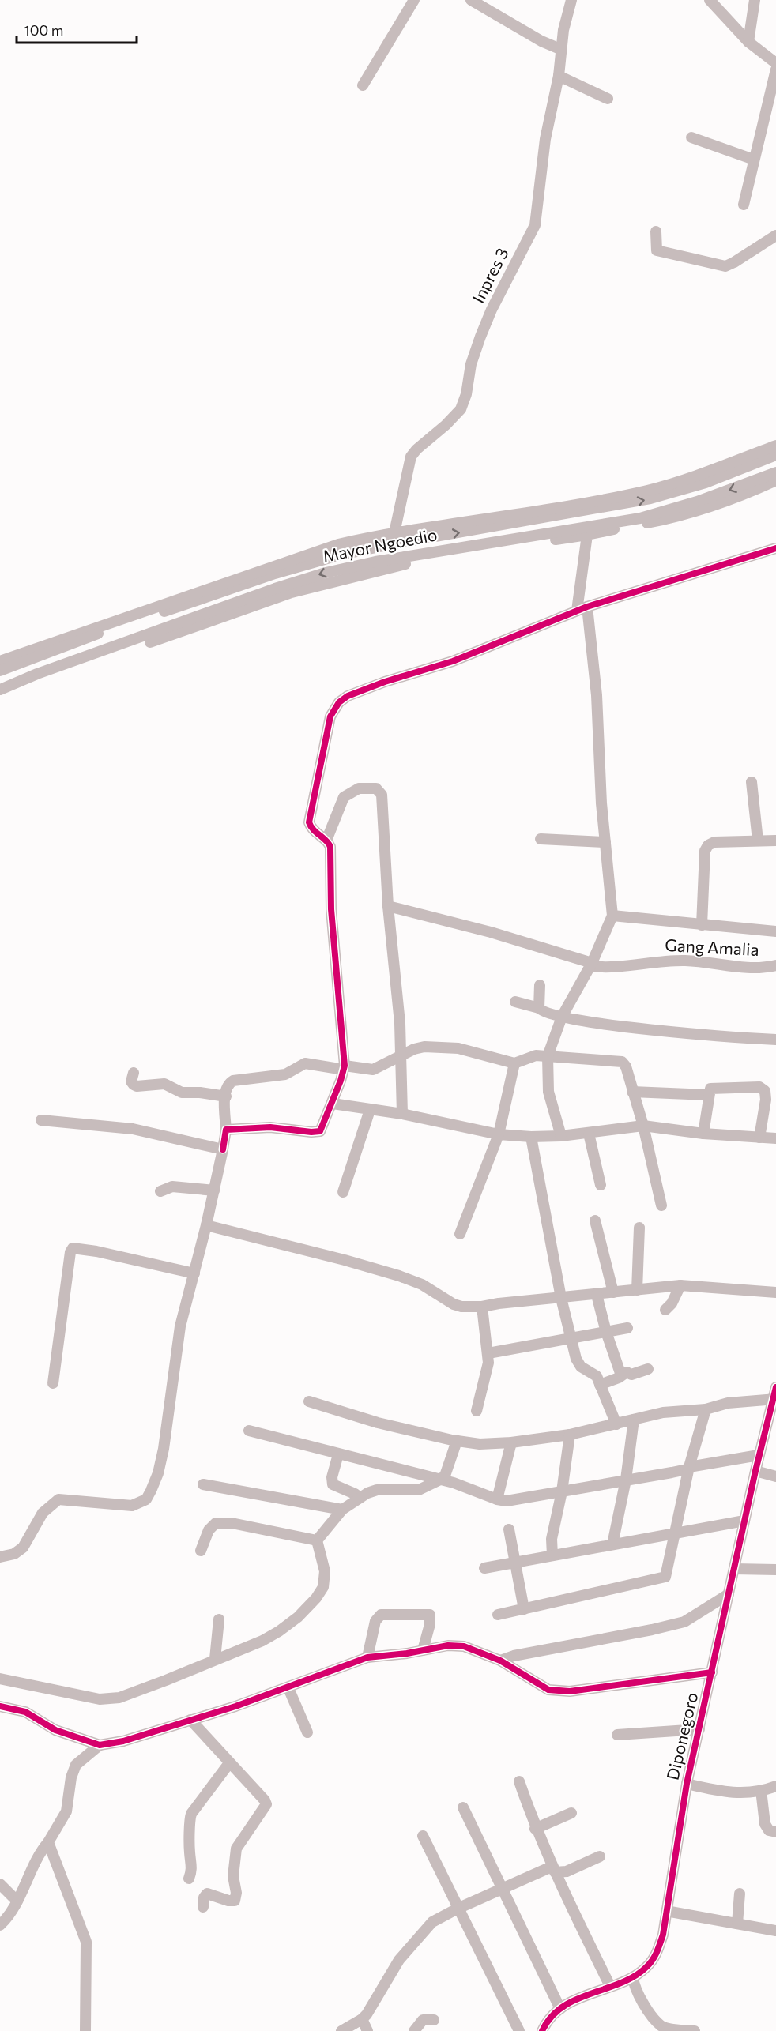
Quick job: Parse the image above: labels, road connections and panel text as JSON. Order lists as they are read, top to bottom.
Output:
{
  "streets": {
    "street": [
      "Inpres 3",
      "Mayor Ngoedio",
      "Gang Amalia",
      "Diponegoro"
    ]
  },
  "crossings": [
    ["Inpres 3", "Mayor Ngoedio"]
  ],
  "scale_bar": "100 m"
}
